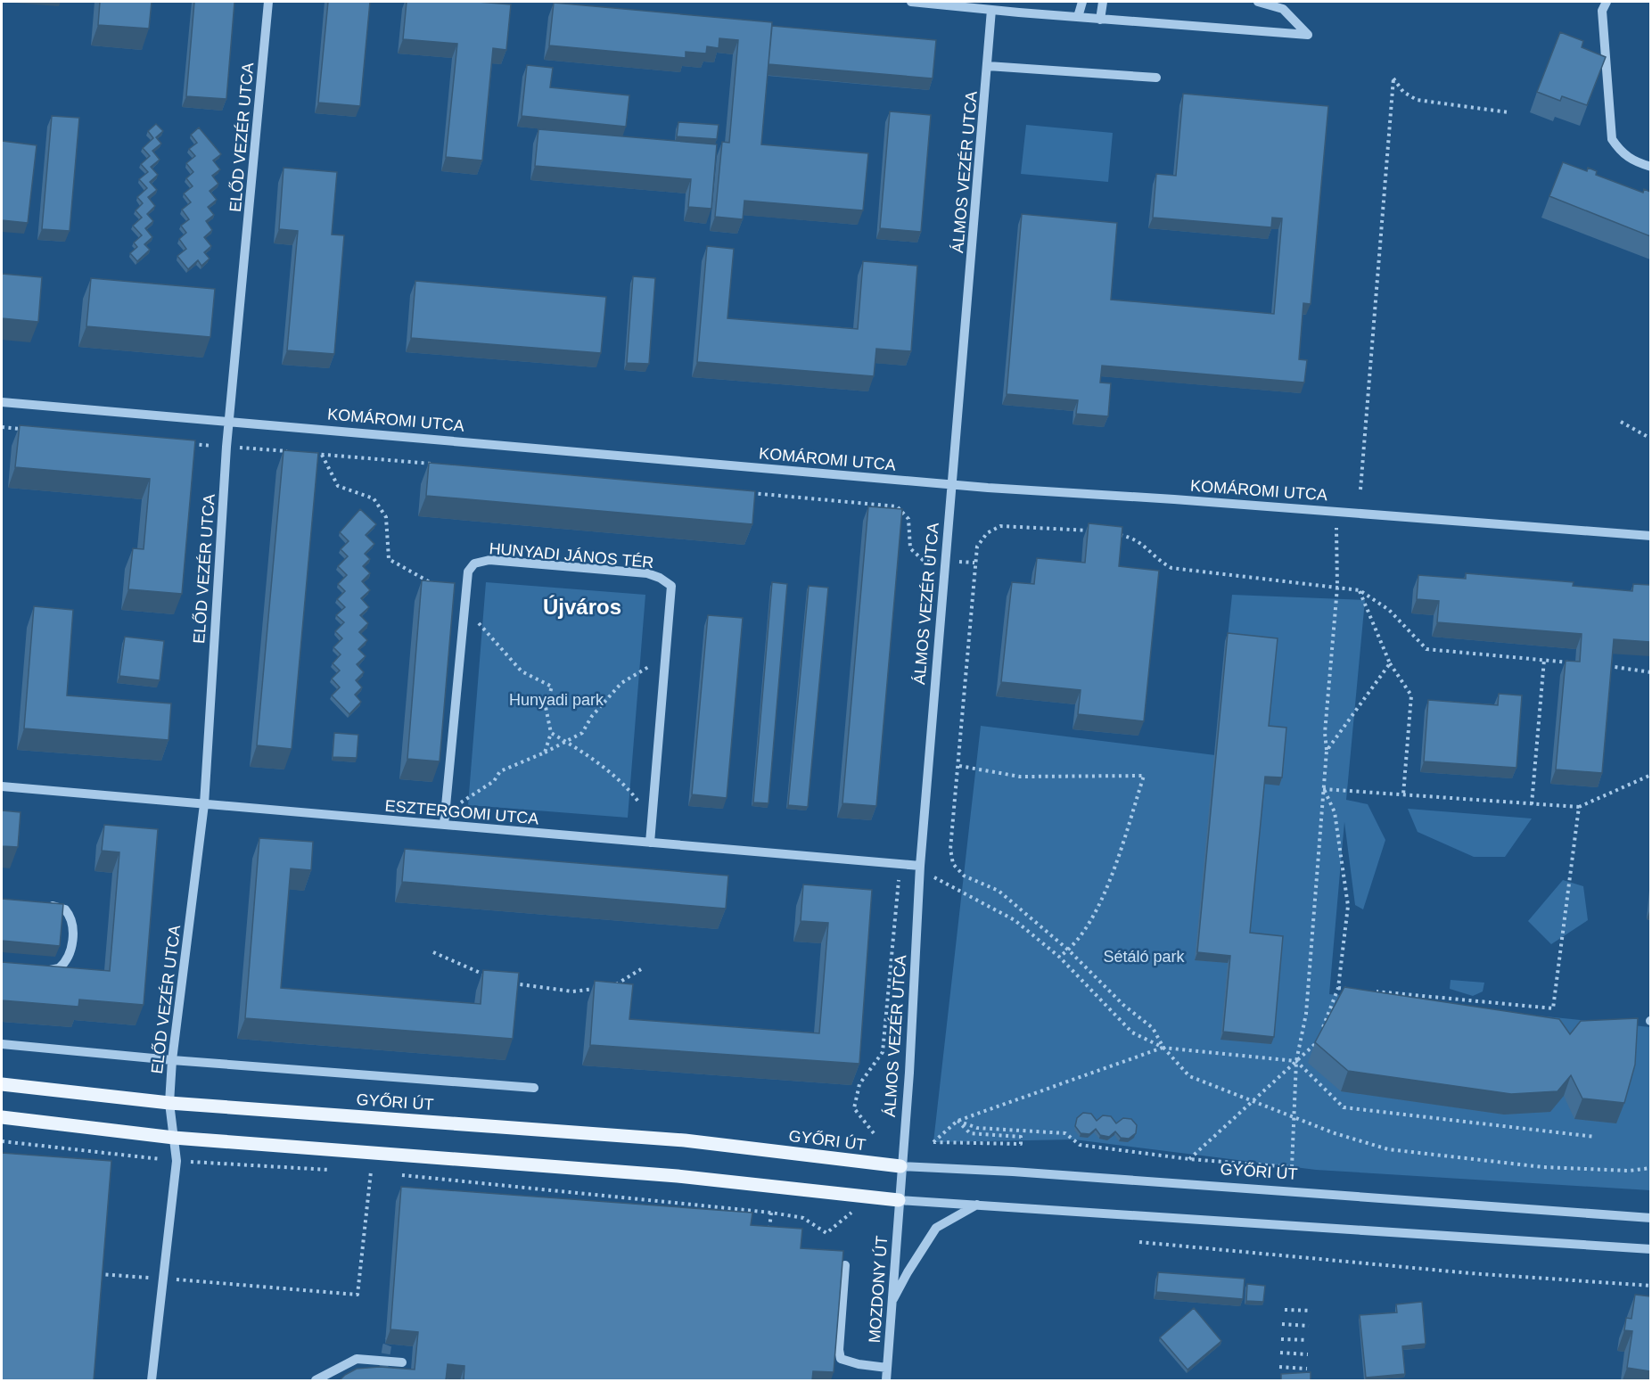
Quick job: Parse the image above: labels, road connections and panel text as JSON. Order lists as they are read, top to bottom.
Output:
{
  "streets": {
    "main road": ["GYŐRI ÚT"],
    "street": [
      "ELŐD VEZÉR UTCA",
      "ÁLMOS VEZÉR UTCA",
      "KOMÁROMI UTCA",
      "HUNYADI JÁNOS TÉR",
      "ESZTERGOMI UTCA",
      "MOZDONY ÚT"
    ]
  },
  "crossings": [
    ["ELŐD VEZÉR UTCA", "KOMÁROMI UTCA"],
    ["ELŐD VEZÉR UTCA", "ESZTERGOMI UTCA"],
    ["ELŐD VEZÉR UTCA", "GYŐRI ÚT"],
    ["ÁLMOS VEZÉR UTCA", "KOMÁROMI UTCA"],
    ["ÁLMOS VEZÉR UTCA", "ESZTERGOMI UTCA"],
    ["ÁLMOS VEZÉR UTCA", "GYŐRI ÚT"],
    ["ÁLMOS VEZÉR UTCA", "MOZDONY ÚT"],
    ["HUNYADI JÁNOS TÉR", "ESZTERGOMI UTCA"]
  ],
  "districts": ["Újváros"],
  "parks": ["Hunyadi park", "Sétáló park"]
}
